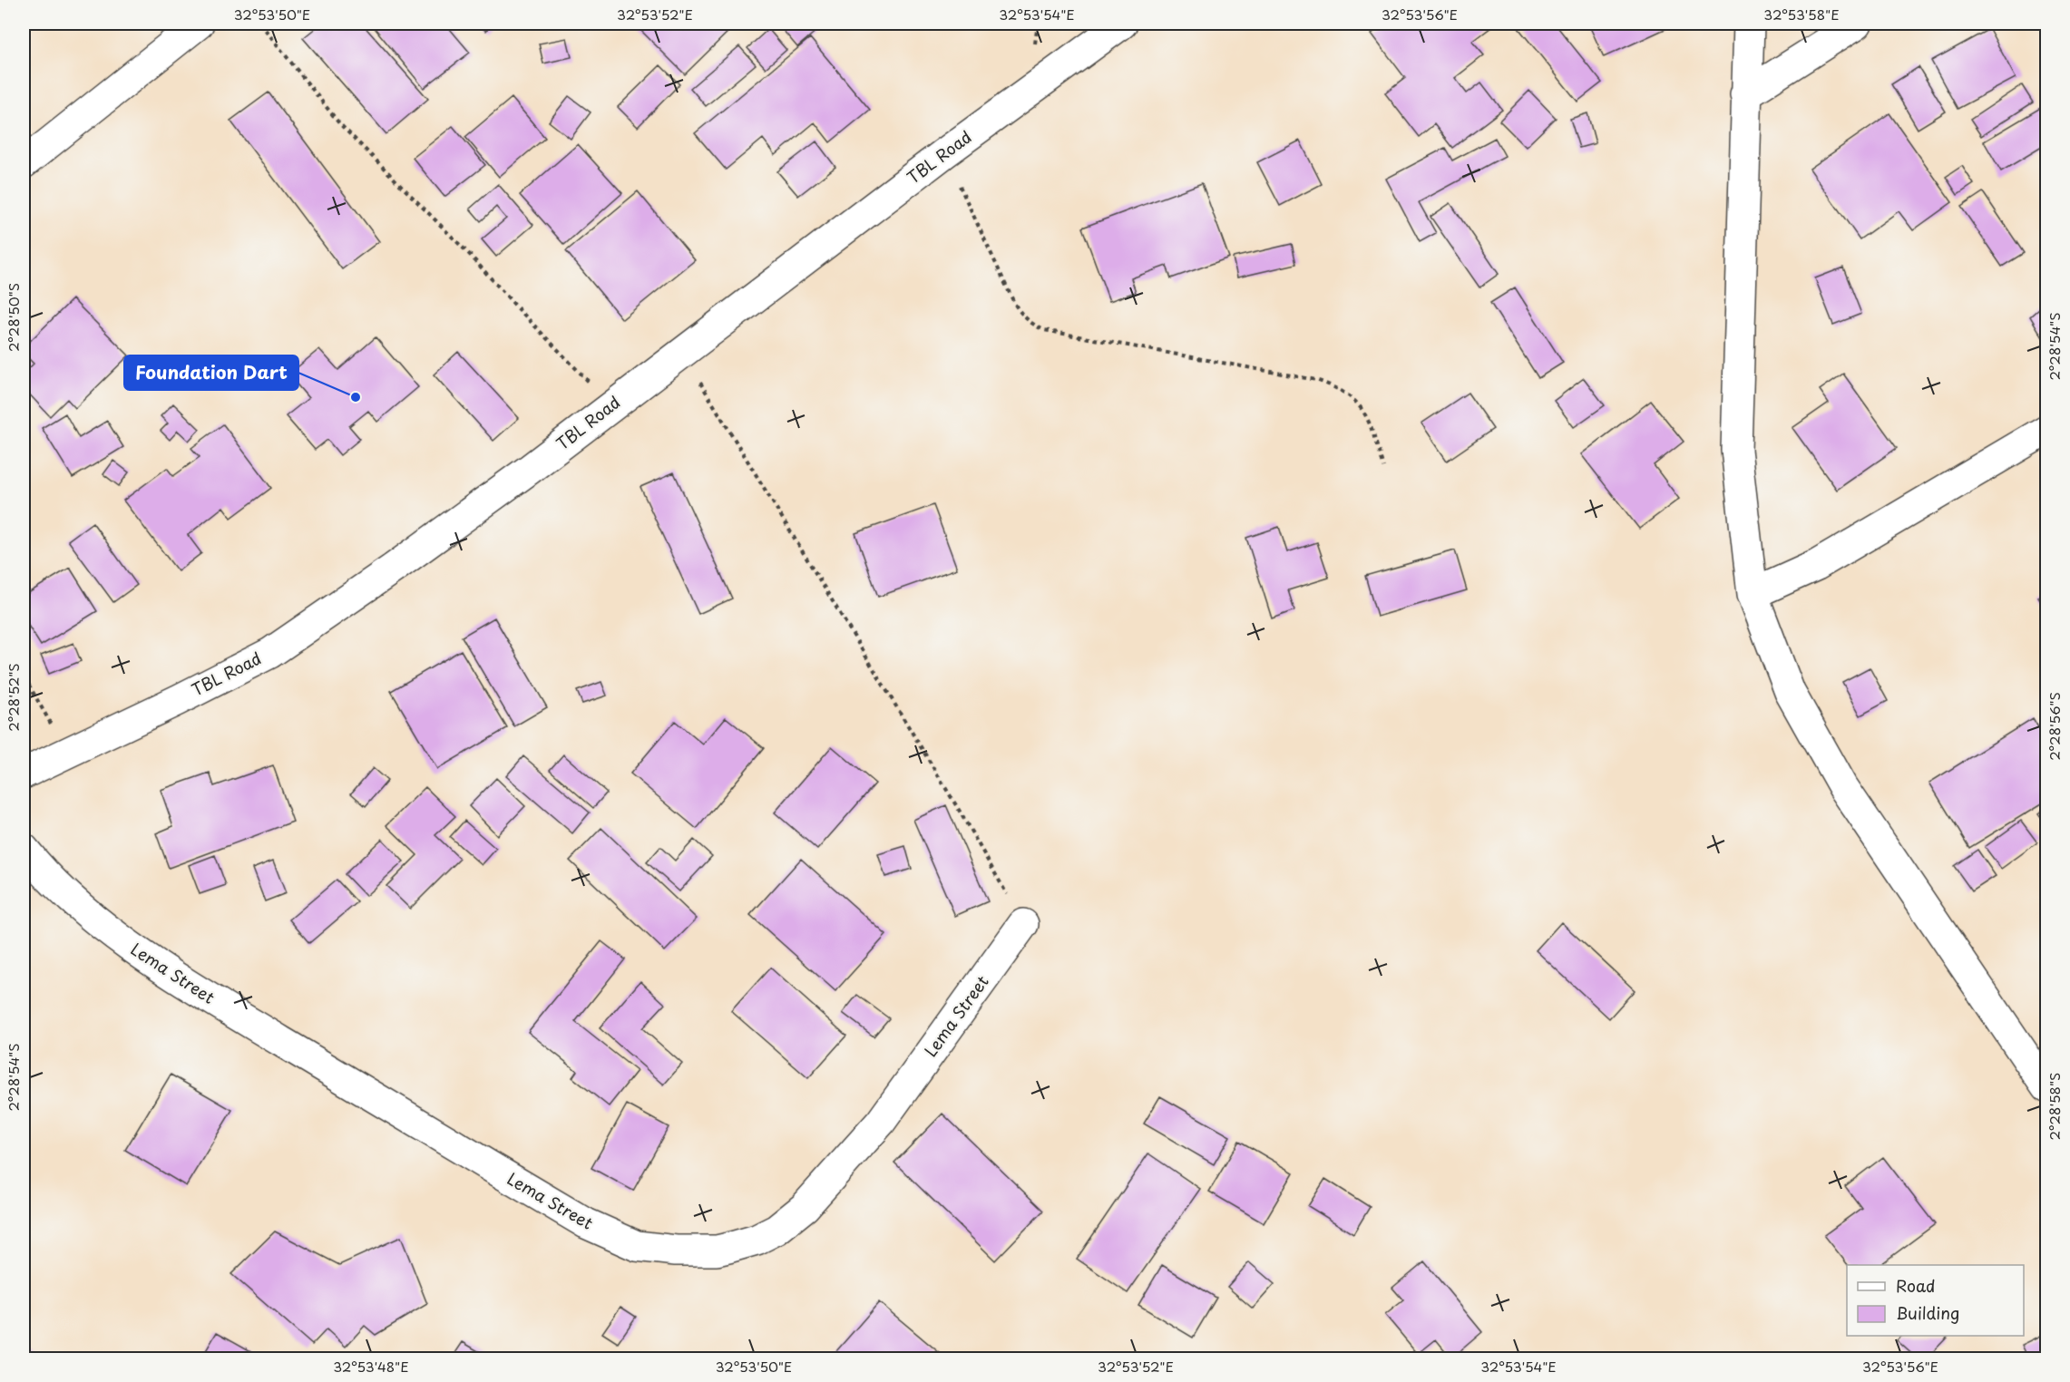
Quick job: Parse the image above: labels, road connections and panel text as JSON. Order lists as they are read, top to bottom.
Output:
{
  "streets": {
    "street": ["TBL Road", "Lema Street"]
  },
  "places": ["Foundation Dart"],
  "legend": ["Road", "Building"],
  "coordinates": [
    "32°53'50\"E",
    "32°53'52\"E",
    "32°53'54\"E",
    "32°53'56\"E",
    "32°53'58\"E",
    "2°28'50\"S",
    "2°28'54\"S",
    "2°28'52\"S",
    "2°28'56\"S",
    "2°28'58\"S",
    "32°53'48\"E"
  ]
}
